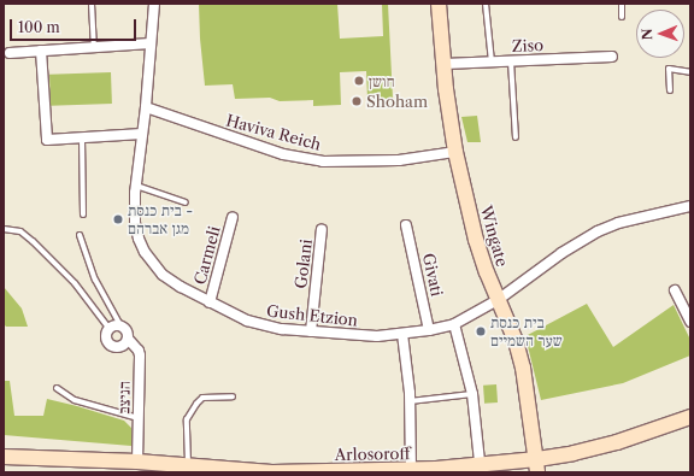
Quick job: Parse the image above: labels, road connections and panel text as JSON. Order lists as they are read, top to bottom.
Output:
{
  "streets": {
    "street": [
      "Ziso",
      "Haviva Reich",
      "Wingate",
      "Carmeli",
      "Golani",
      "Givati",
      "Gush Etzion",
      "הניצב",
      "Arlosoroff"
    ]
  },
  "crossings": [
    ["Ziso", "Wingate"],
    ["Haviva Reich", "Wingate"],
    ["Haviva Reich", "Gush Etzion"],
    ["Wingate", "Gush Etzion"],
    ["Wingate", "Arlosoroff"],
    ["Carmeli", "Gush Etzion"],
    ["Golani", "Gush Etzion"],
    ["Givati", "Gush Etzion"],
    ["הניצב", "Arlosoroff"]
  ],
  "places": [
    "חושן",
    "Shoham",
    "בית כנסת - מגן אברהם",
    "בית כנסת שער השמיים"
  ],
  "scale_bar": "100 m",
  "north": "left"
}
